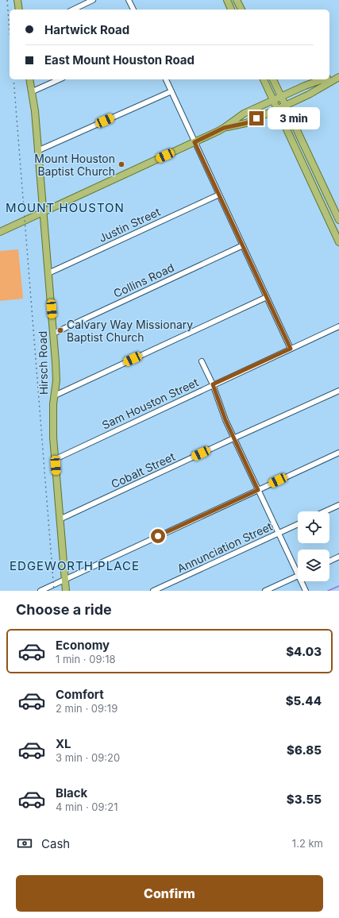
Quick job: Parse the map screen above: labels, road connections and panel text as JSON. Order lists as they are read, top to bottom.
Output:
{
  "streets": {
    "main road": ["Hirsch Road"],
    "street": [
      "Justin Street",
      "Collins Road",
      "Sam Houston Street",
      "Cobalt Street",
      "Annunciation Street"
    ]
  },
  "crossings": [
    ["Justin Street", "Hirsch Road"],
    ["Collins Road", "Hirsch Road"],
    ["Hirsch Road", "Sam Houston Street"],
    ["Hirsch Road", "Cobalt Street"]
  ],
  "districts": ["MOUNT HOUSTON", "EDGEWORTH PLACE"],
  "places": ["Mount Houston Baptist Church", "Calvary Way Missionary Baptist Church"],
  "page": {
    "banner": ["Hartwick Road", "East Mount Houston Road"],
    "bubble": "3 min",
    "heading": "Choose a ride",
    "list": [
      {
        "name": "Economy",
        "note": "1 min · 09:18",
        "value": "$4.03"
      },
      {
        "name": "Comfort",
        "note": "2 min · 09:19",
        "value": "$5.44"
      },
      {
        "name": "XL",
        "note": "3 min · 09:20",
        "value": "$6.85"
      },
      {
        "name": "Black",
        "note": "4 min · 09:21",
        "value": "$3.55"
      }
    ],
    "pay": ["Cash", "1.2 km"],
    "buttons": "Confirm"
  }
}
